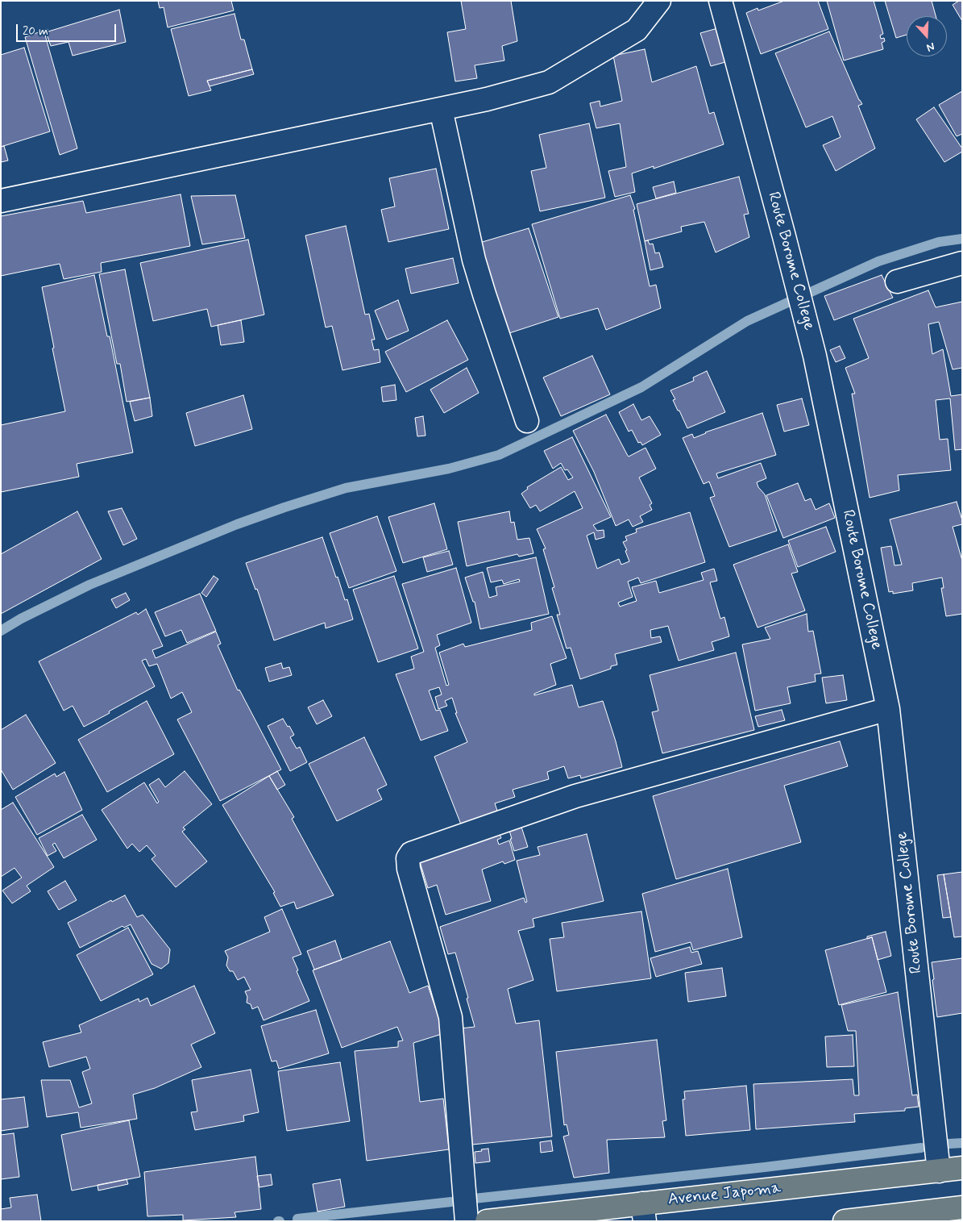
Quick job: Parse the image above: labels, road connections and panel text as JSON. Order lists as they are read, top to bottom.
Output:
{
  "streets": {
    "main road": ["Avenue Japoma"],
    "street": ["Route Borome College"]
  },
  "crossings": [
    ["Route Borome College", "Avenue Japoma"]
  ],
  "scale_bar": "20 m",
  "north": "bottom"
}
